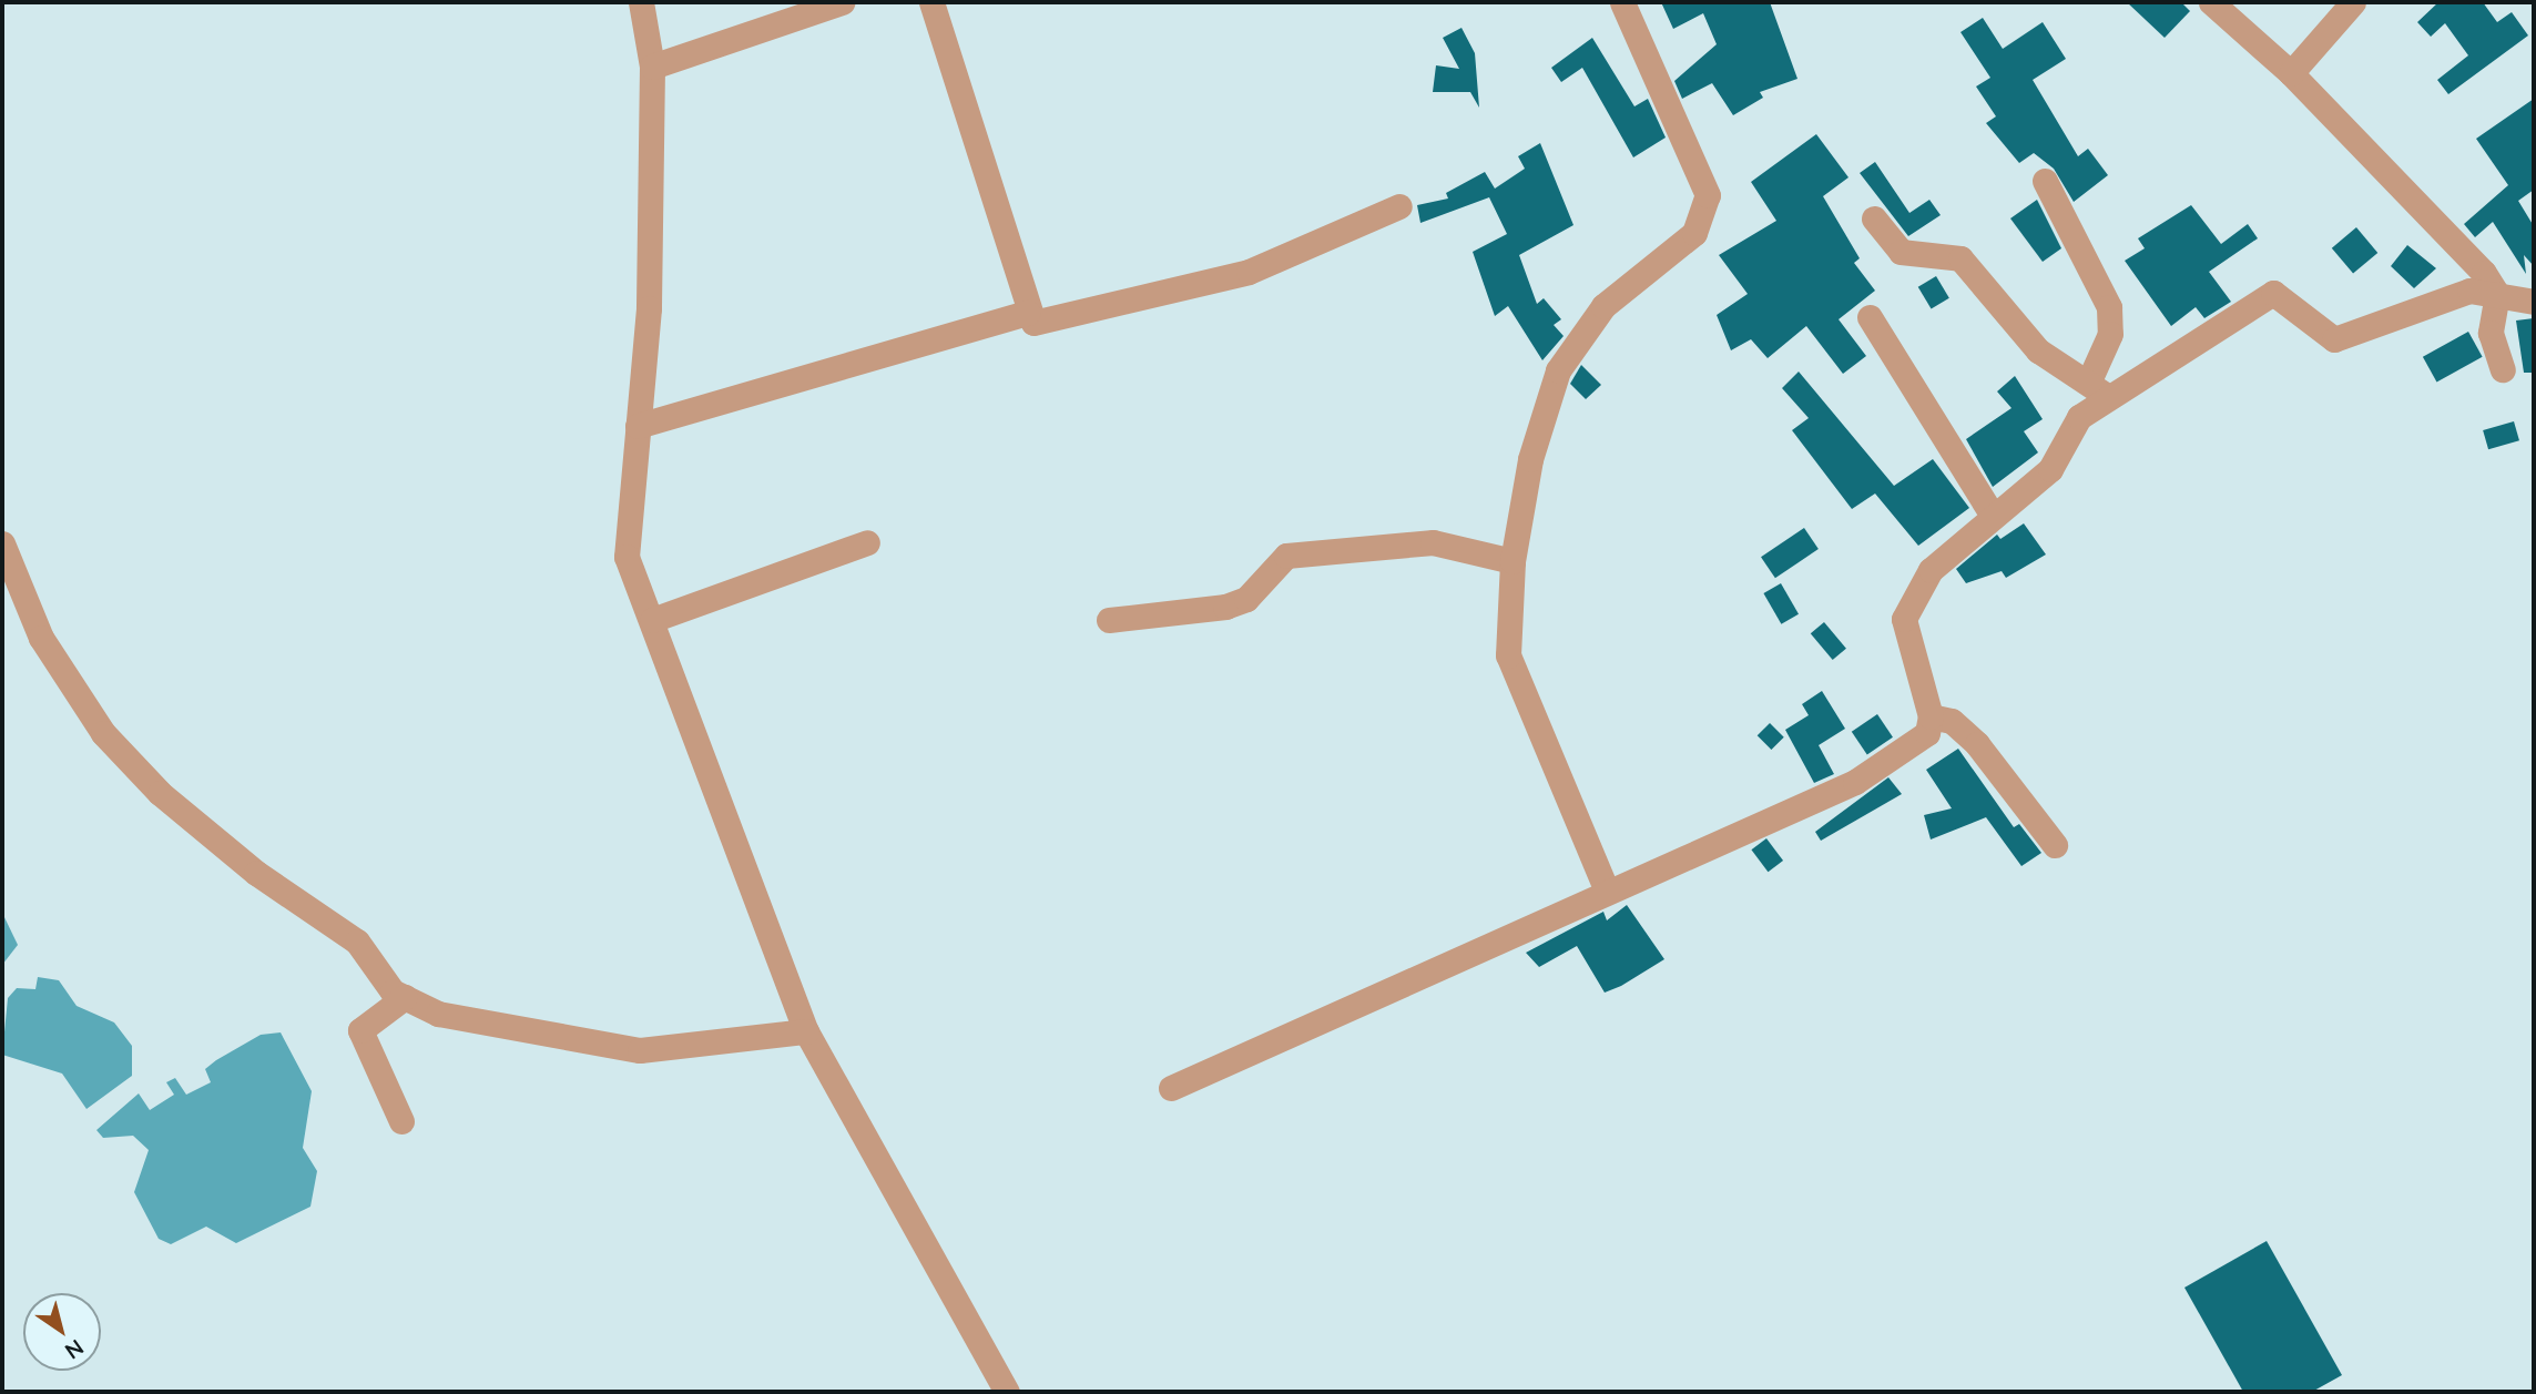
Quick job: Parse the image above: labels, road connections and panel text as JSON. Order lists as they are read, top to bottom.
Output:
{
  "north": "bottom right"
}
